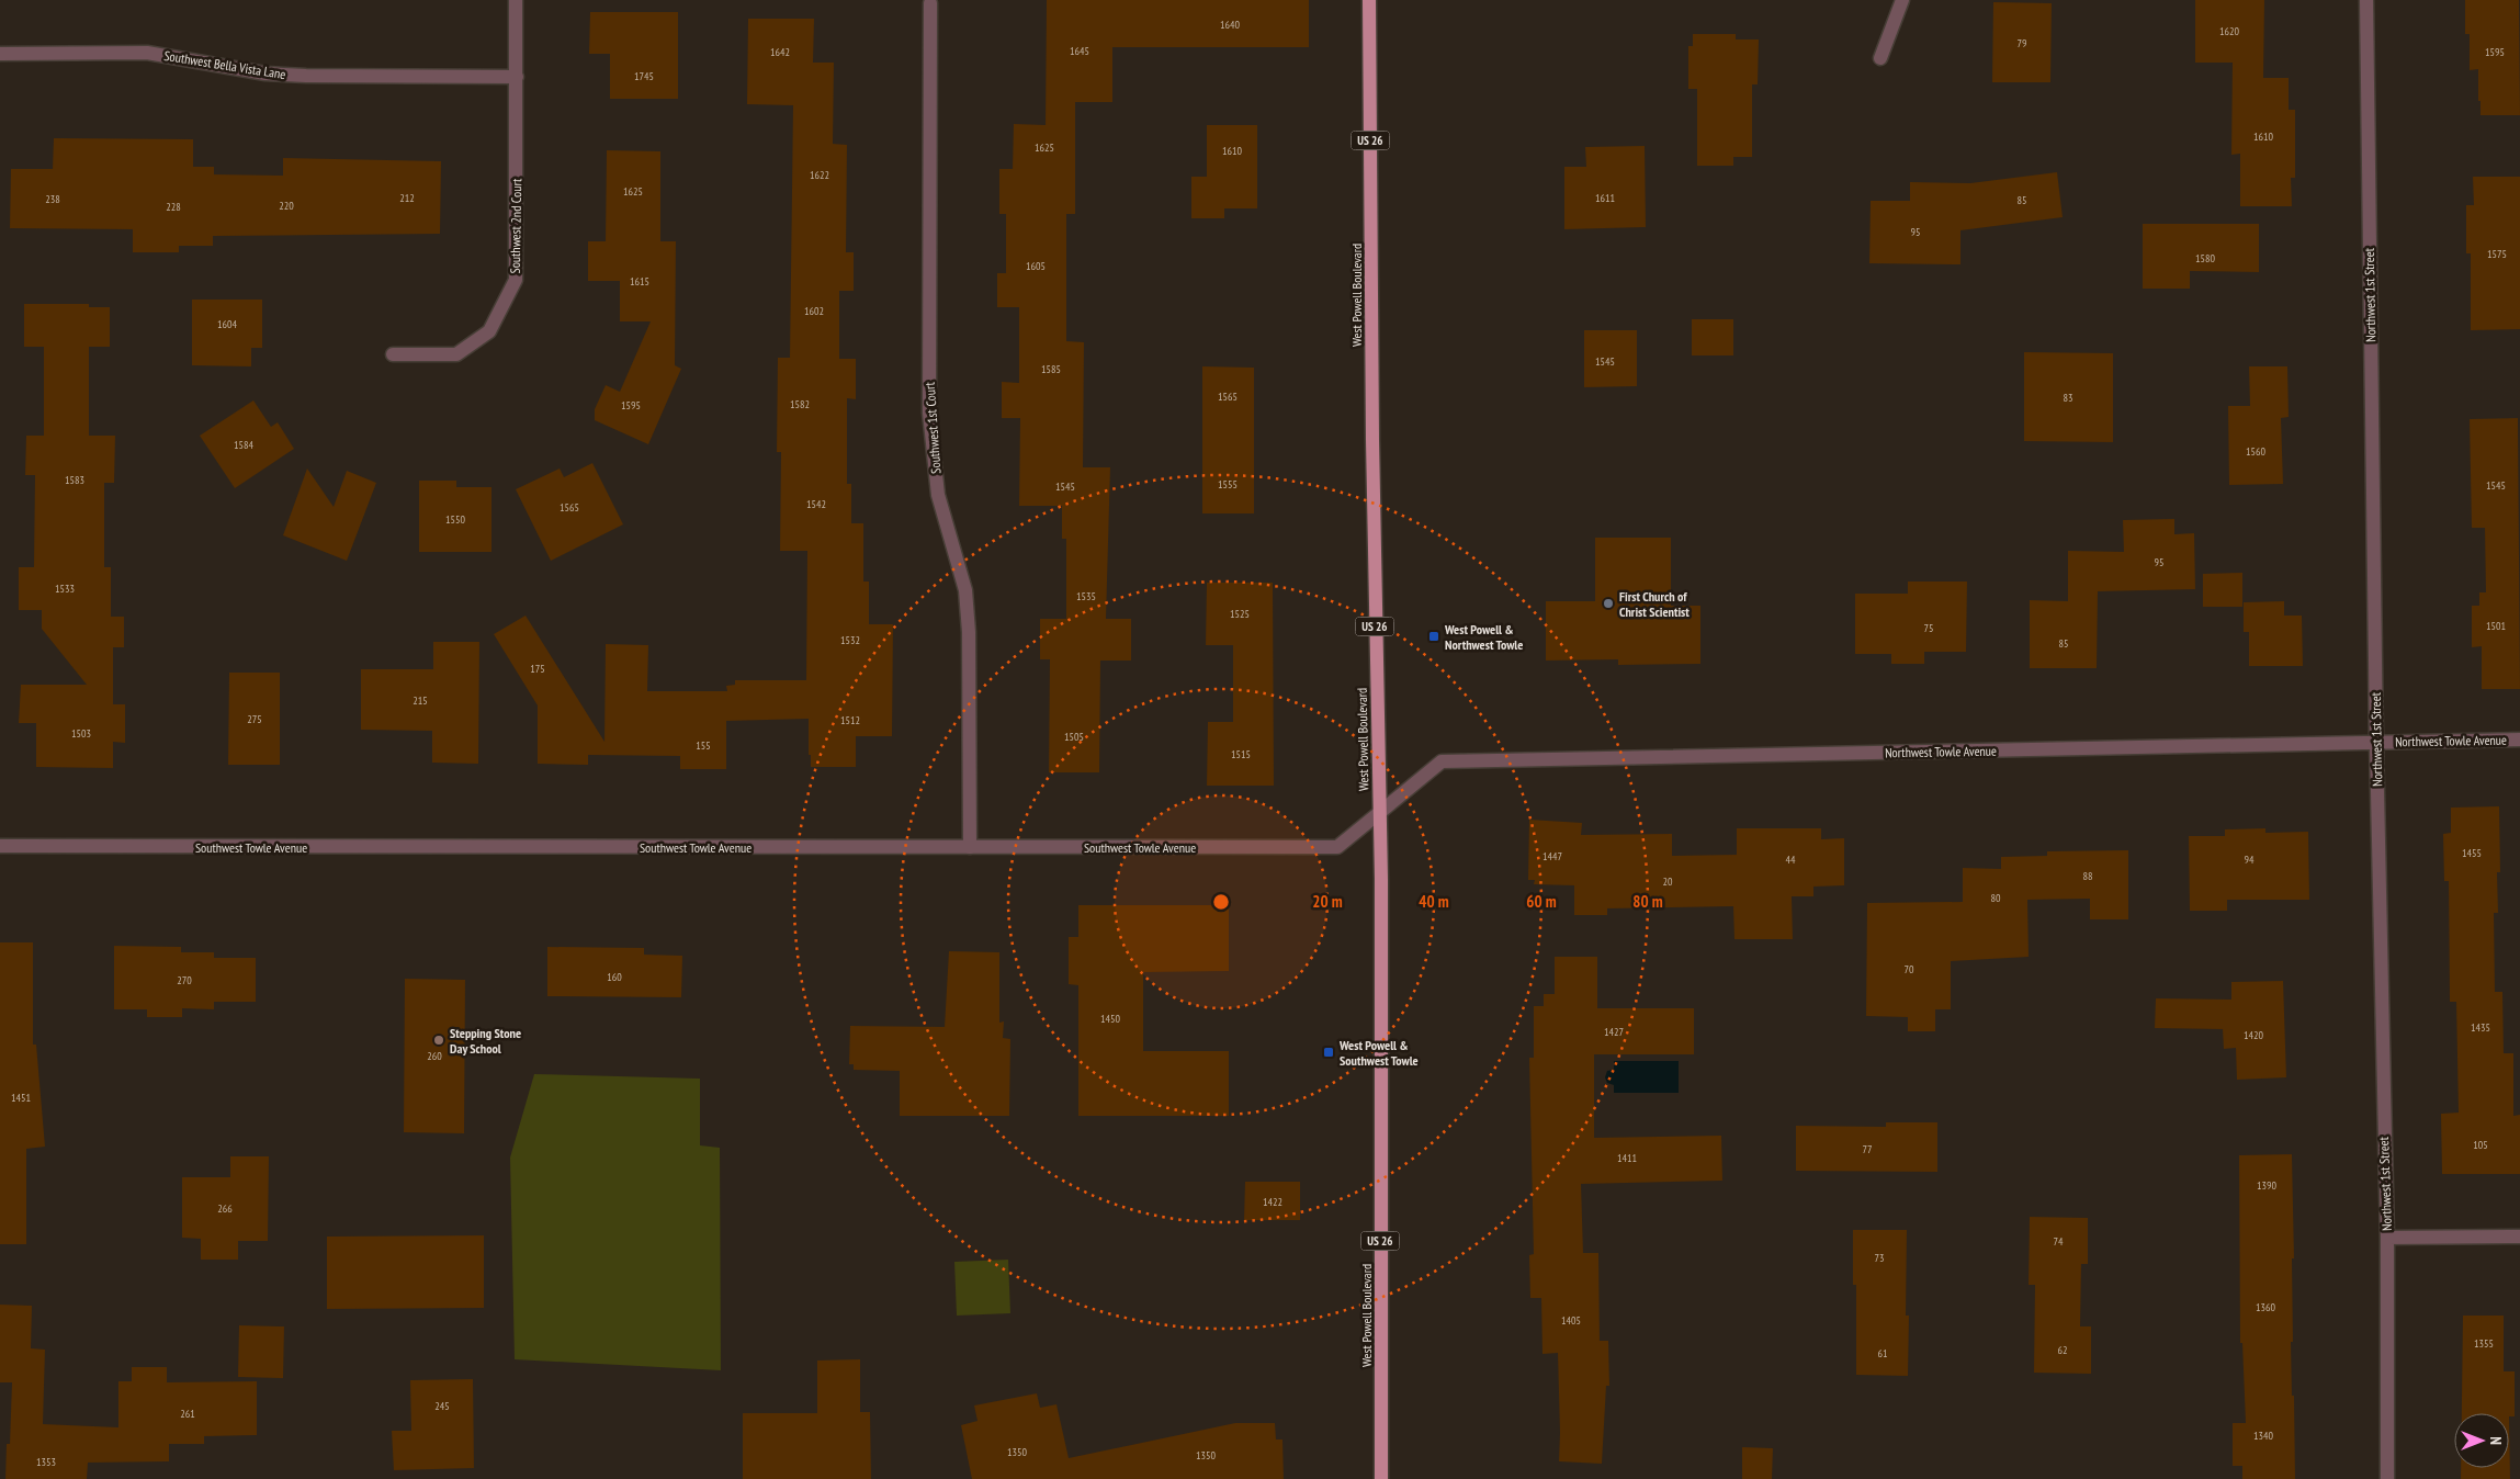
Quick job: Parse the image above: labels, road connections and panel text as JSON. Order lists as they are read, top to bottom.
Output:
{
  "streets": {
    "main road": ["US 26", "West Powell Boulevard"],
    "street": [
      "Southwest Bella Vista Lane",
      "Southwest 2nd Court",
      "Northwest 1st Street",
      "Southwest 1st Court",
      "Northwest Towle Avenue",
      "Southwest Towle Avenue"
    ]
  },
  "crossings": [
    ["Southwest Bella Vista Lane", "Southwest 2nd Court"],
    ["West Powell Boulevard", "Northwest Towle Avenue"],
    ["West Powell Boulevard", "Southwest Towle Avenue"],
    ["Northwest 1st Street", "Northwest Towle Avenue"],
    ["Southwest 1st Court", "Southwest Towle Avenue"],
    ["Northwest Towle Avenue", "Southwest Towle Avenue"]
  ],
  "places": {
    "other": ["First Church of Christ Scientist", "Stepping Stone Day School"],
    "transit": ["West Powell & Northwest Towle", "West Powell & Southwest Towle"]
  },
  "house_numbers": [
    "1640",
    "1620",
    "79",
    "1645",
    "1642",
    "1595",
    "1745",
    "1610",
    "1625",
    "1610",
    "1622",
    "1625",
    "212",
    "1611",
    "238",
    "85",
    "220",
    "228",
    "95",
    "1575",
    "1580",
    "1605",
    "1615",
    "1602",
    "1604",
    "1545",
    "1585",
    "1565",
    "83",
    "1582",
    "1595",
    "1584",
    "1560",
    "1583",
    "1555",
    "1545",
    "1545",
    "1542",
    "1565",
    "1550",
    "95",
    "1533",
    "1535",
    "1525",
    "1501",
    "75",
    "1532",
    "85",
    "175",
    "215",
    "275",
    "1512",
    "1503",
    "1505",
    "155",
    "1515",
    "1455",
    "1447",
    "44",
    "94",
    "88",
    "20",
    "80",
    "70",
    "160",
    "270",
    "1450",
    "1435",
    "1427",
    "1420",
    "260",
    "1451",
    "105",
    "77",
    "1411",
    "1390",
    "1422",
    "266",
    "74",
    "73",
    "1360",
    "1405",
    "1355",
    "62",
    "61",
    "245",
    "261",
    "1340",
    "1350",
    "1350",
    "1353"
  ],
  "north": "right",
  "rings": [
    "20 m",
    "40 m",
    "60 m",
    "80 m"
  ]
}
